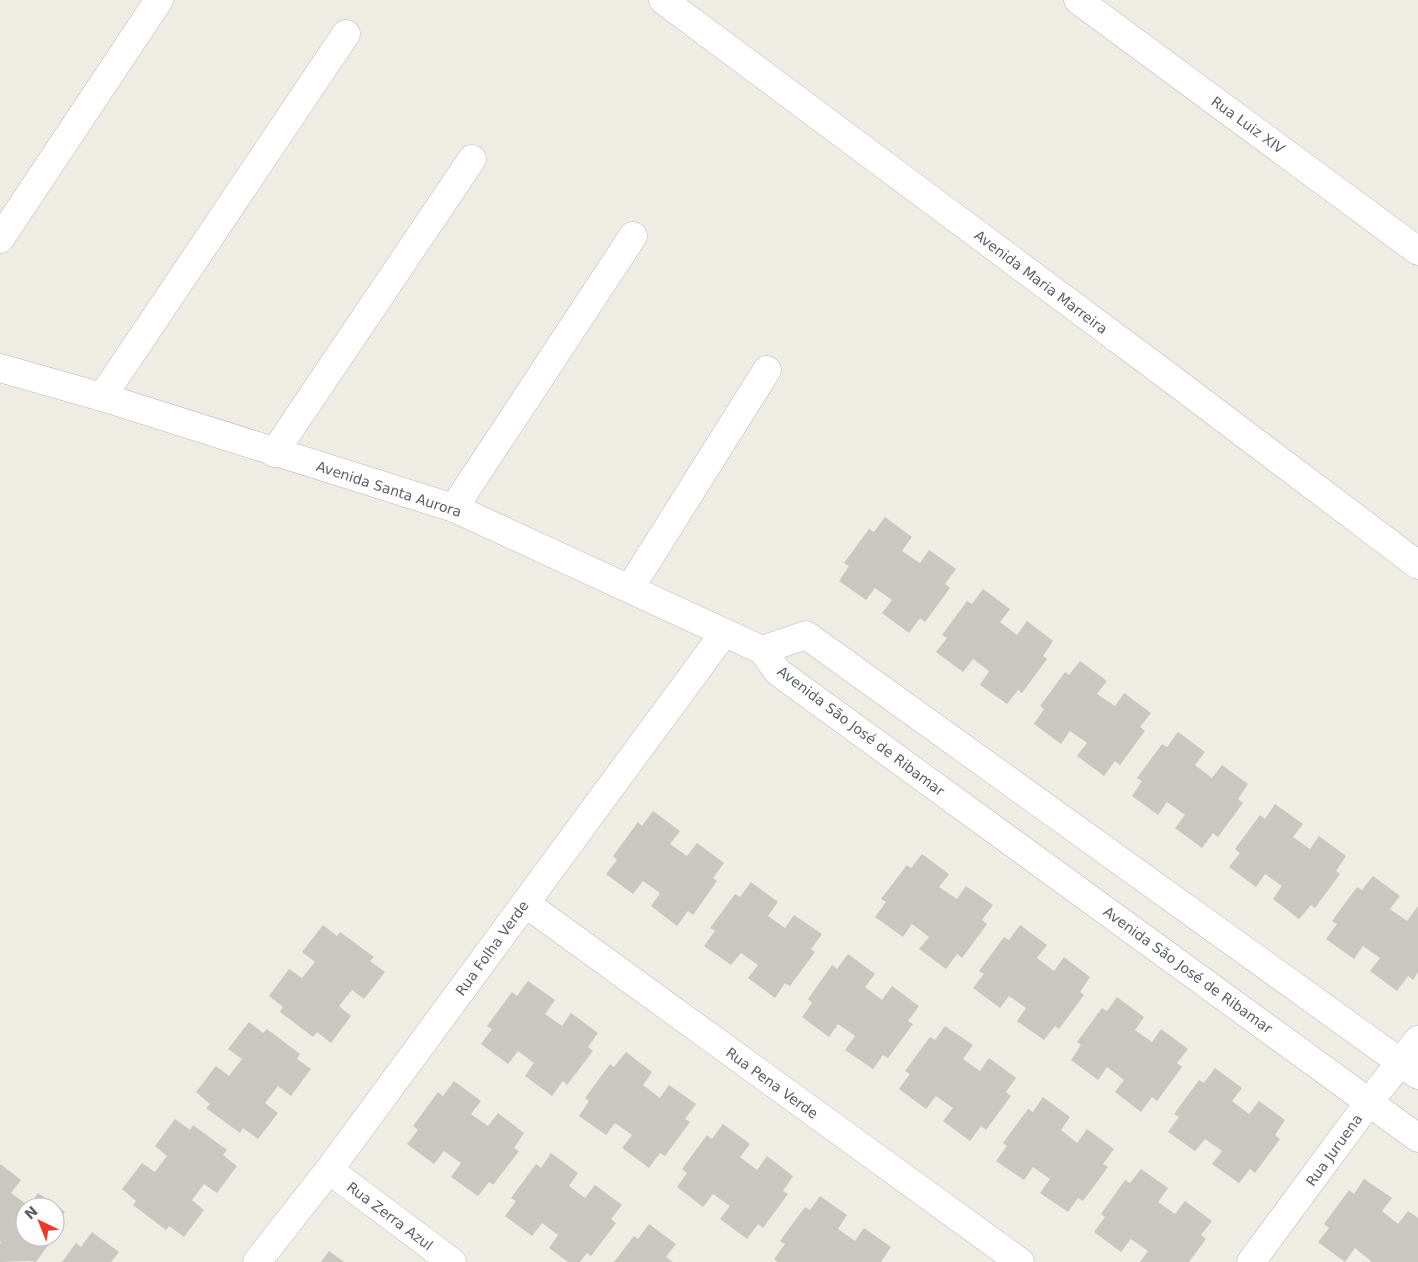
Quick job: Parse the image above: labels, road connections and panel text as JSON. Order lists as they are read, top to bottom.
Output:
{
  "streets": {
    "street": [
      "Rua Luiz XIV",
      "Avenida Maria Marreira",
      "Avenida Santa Aurora",
      "Avenida São José de Ribamar",
      "Rua Folha Verde",
      "Rua Pena Verde",
      "Rua Juruena",
      "Rua Zerra Azul"
    ]
  },
  "crossings": [
    ["Avenida Santa Aurora", "Avenida São José de Ribamar"],
    ["Avenida Santa Aurora", "Rua Folha Verde"],
    ["Avenida São José de Ribamar", "Rua Juruena"],
    ["Rua Folha Verde", "Rua Pena Verde"],
    ["Rua Folha Verde", "Rua Zerra Azul"]
  ],
  "north": "top left"
}
